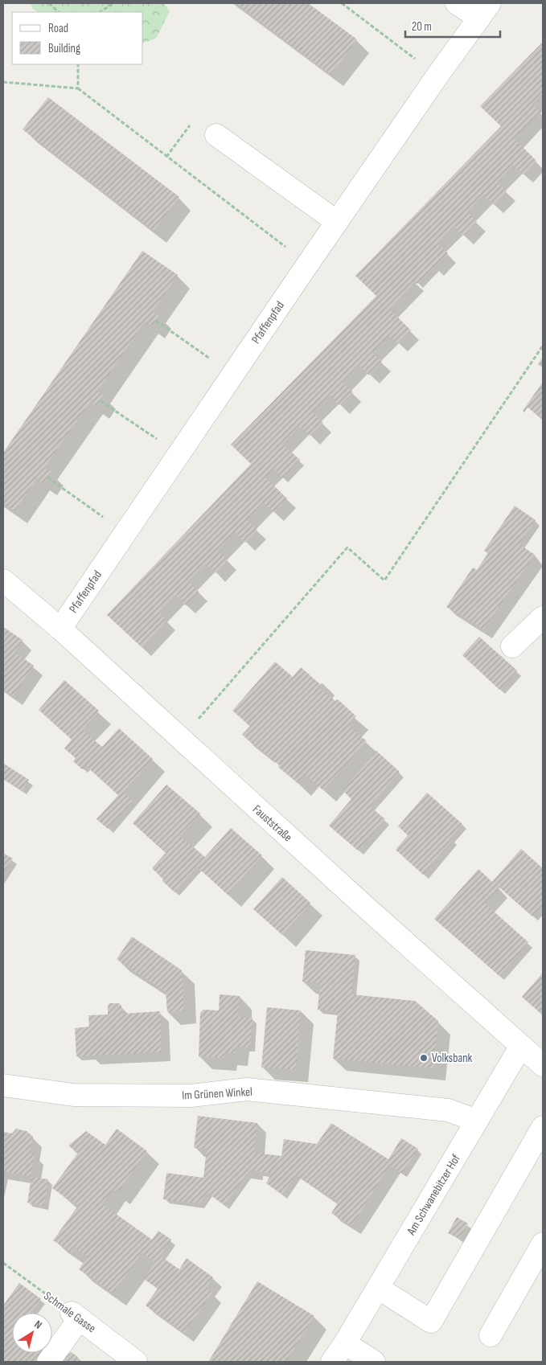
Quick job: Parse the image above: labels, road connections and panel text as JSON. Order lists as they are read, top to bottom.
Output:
{
  "streets": {
    "street": [
      "Pfaffenpfad",
      "Fauststraße",
      "Im Grünen Winkel",
      "Am Schwanebitzer Hof",
      "Schmale Gasse"
    ]
  },
  "crossings": [
    ["Pfaffenpfad", "Fauststraße"],
    ["Fauststraße", "Am Schwanebitzer Hof"],
    ["Im Grünen Winkel", "Am Schwanebitzer Hof"]
  ],
  "places": ["Volksbank"],
  "legend": ["Road", "Building"],
  "scale_bar": "20 m",
  "north": "top right"
}
